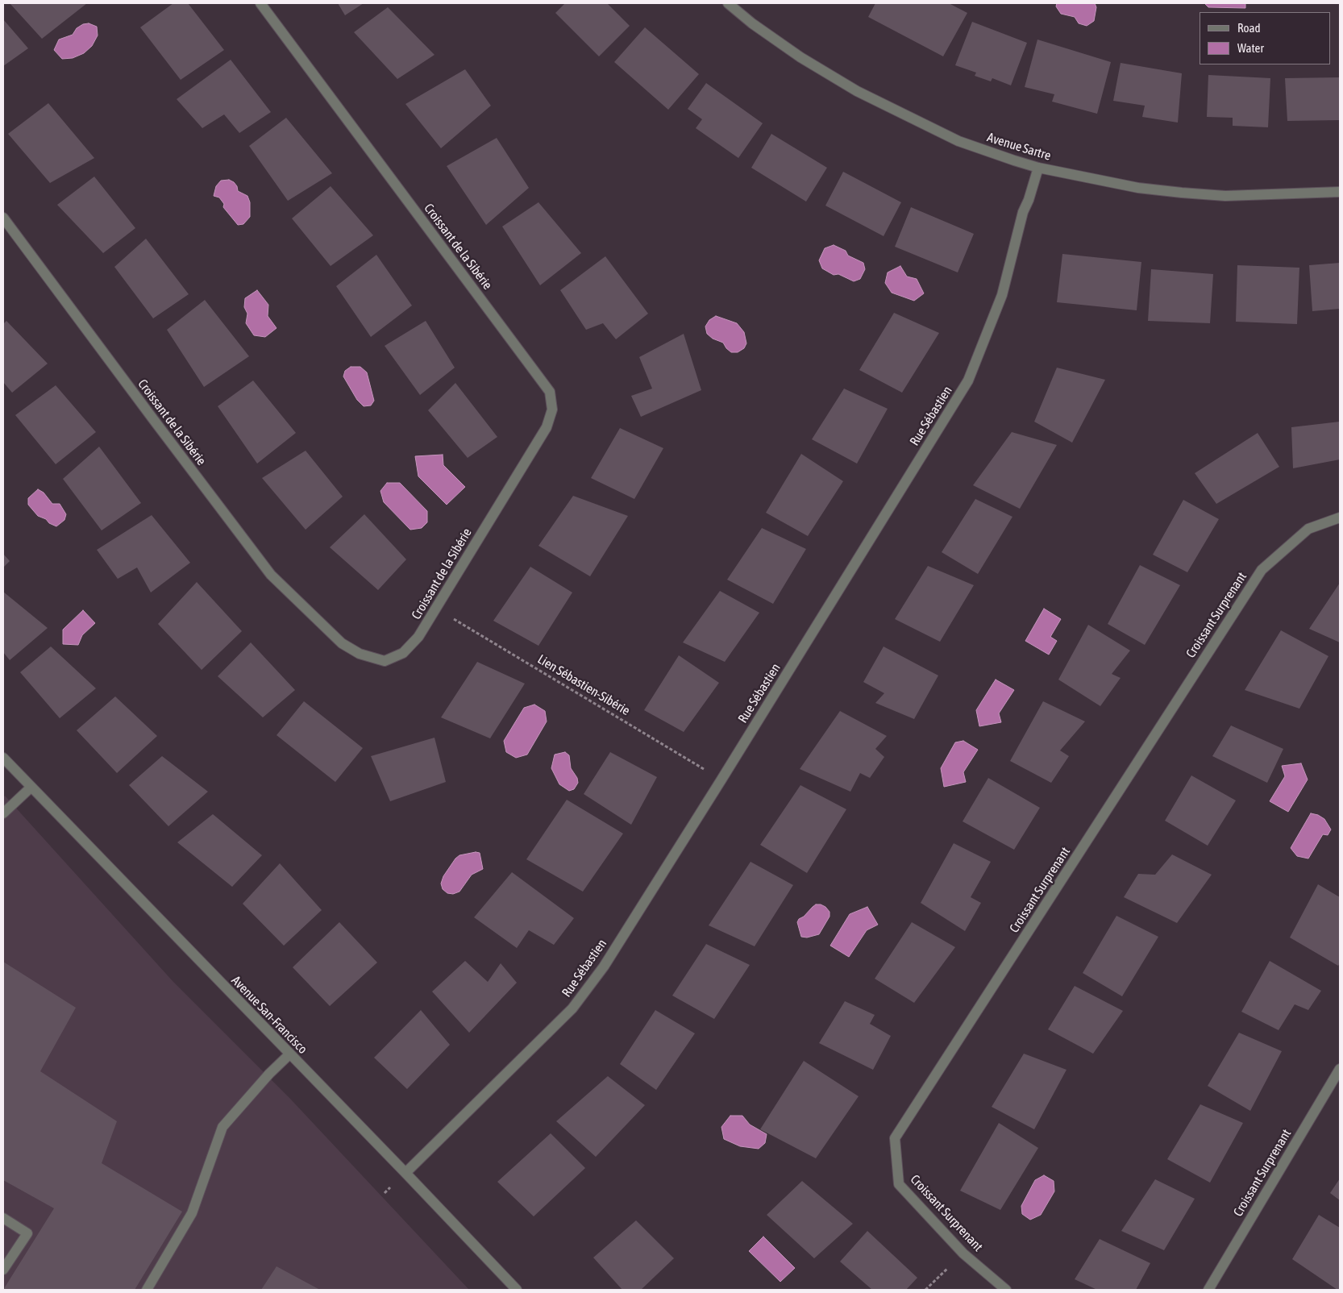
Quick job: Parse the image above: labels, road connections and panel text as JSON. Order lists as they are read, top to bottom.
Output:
{
  "streets": {
    "street": [
      "Avenue Sartre",
      "Croissant de la Sibérie",
      "Rue Sébastien",
      "Croissant Surprenant",
      "Avenue San-Francisco"
    ],
    "path": ["Lien Sébastien-Sibérie"]
  },
  "crossings": [
    ["Avenue Sartre", "Rue Sébastien"],
    ["Croissant de la Sibérie", "Lien Sébastien-Sibérie"],
    ["Rue Sébastien", "Lien Sébastien-Sibérie"],
    ["Rue Sébastien", "Avenue San-Francisco"]
  ],
  "legend": ["Road", "Water"]
}
